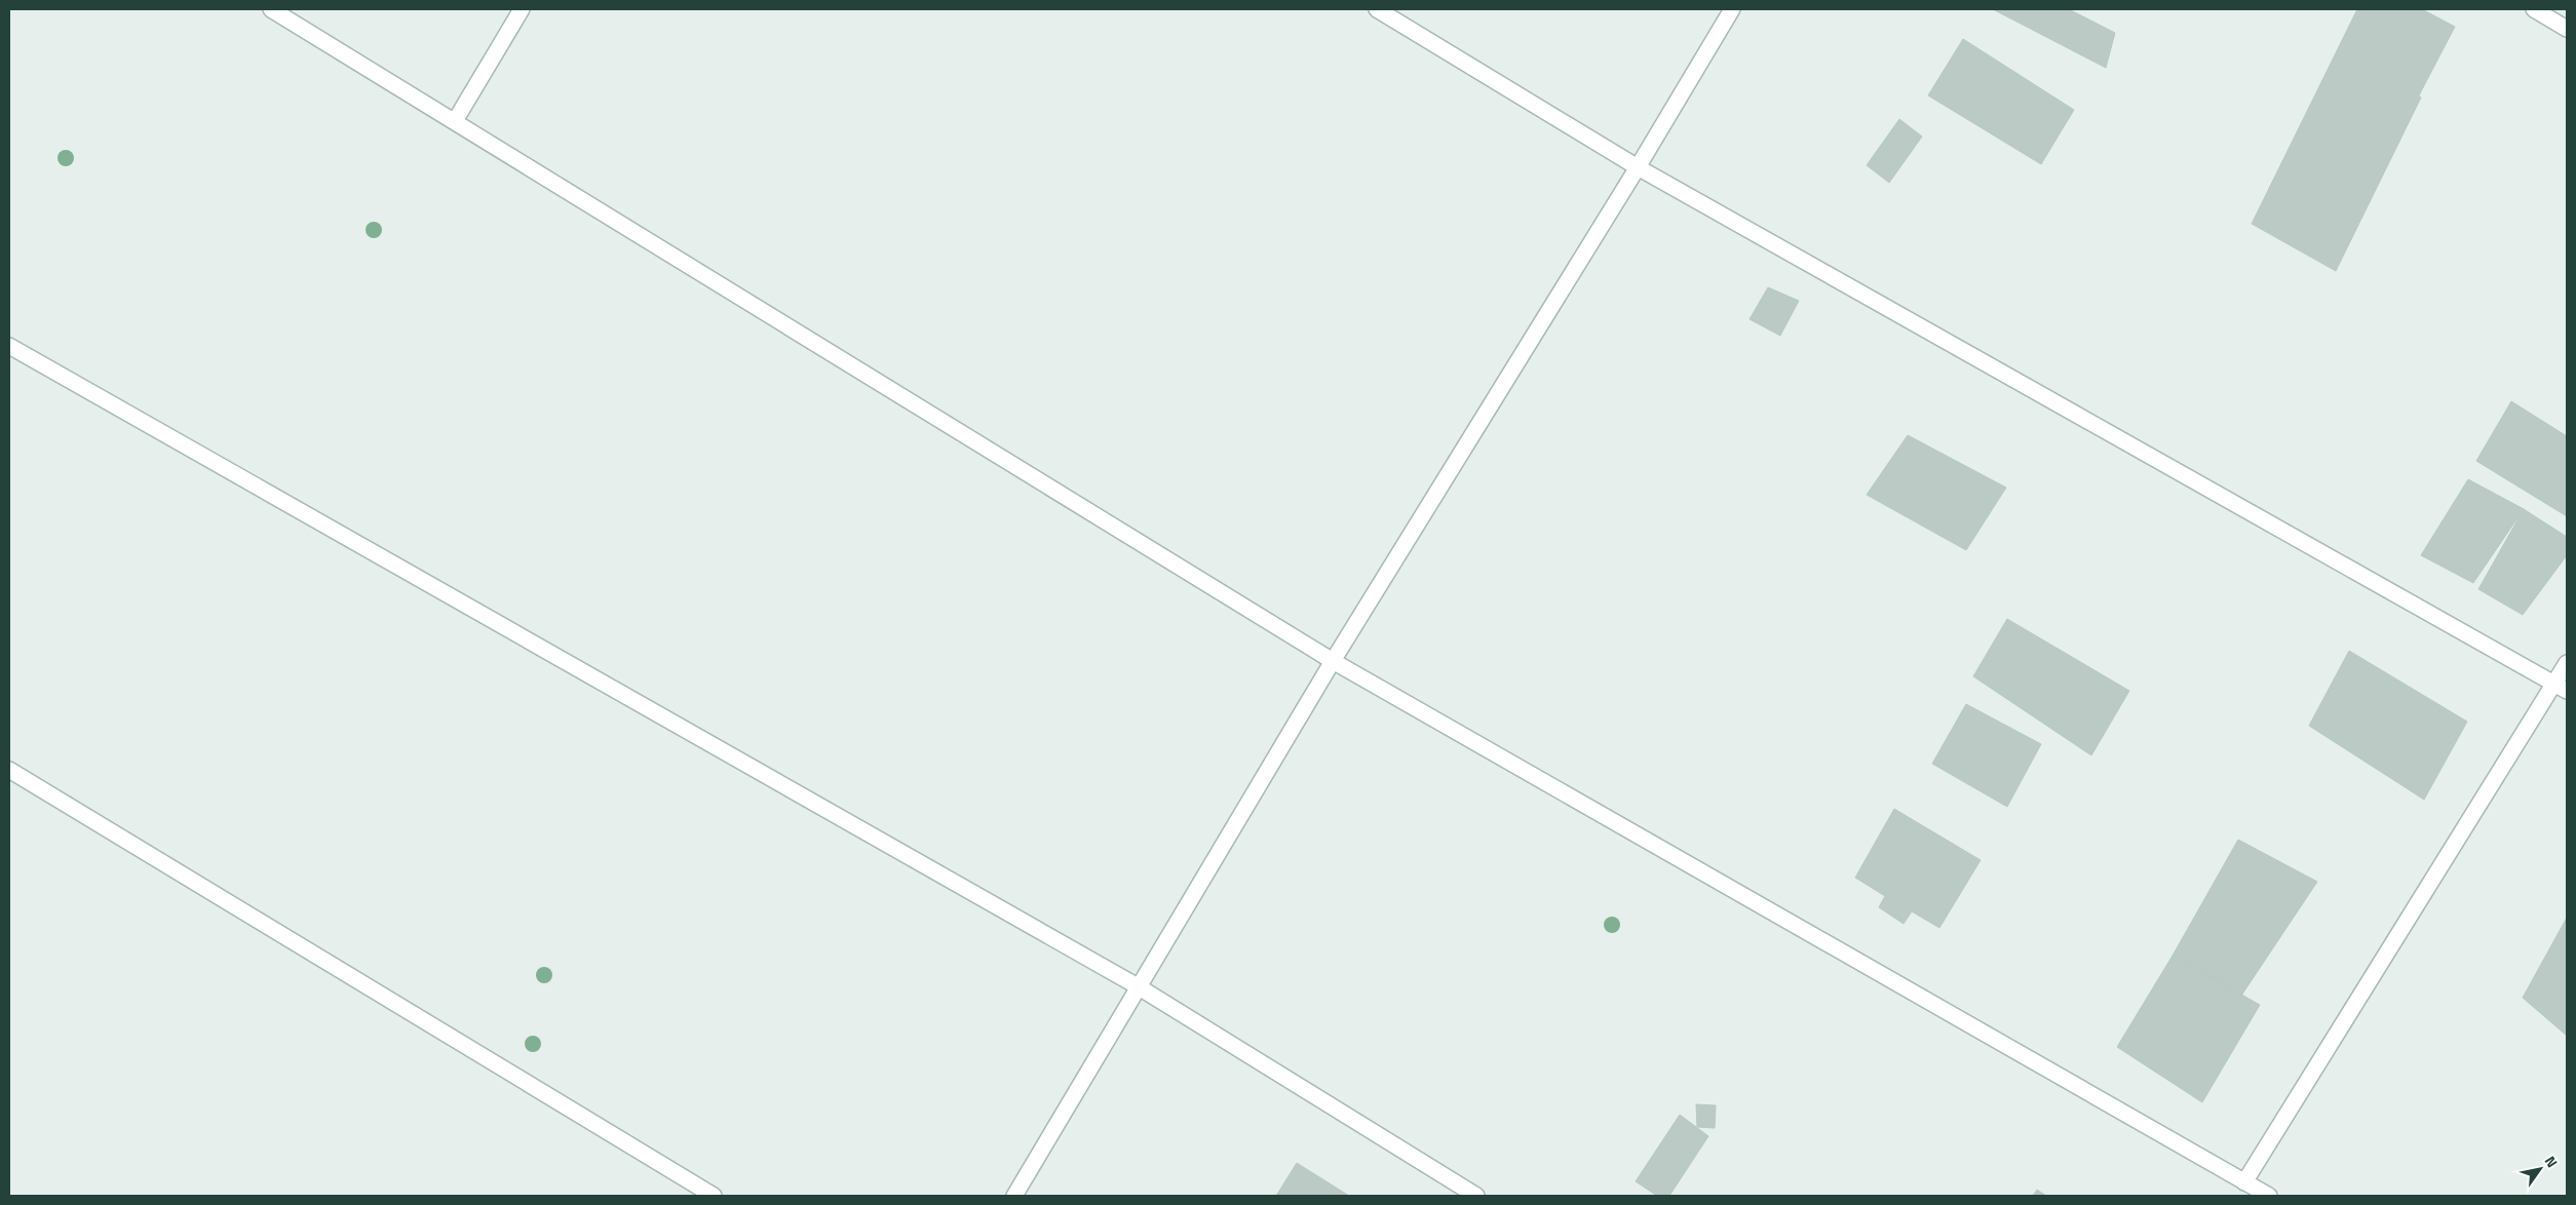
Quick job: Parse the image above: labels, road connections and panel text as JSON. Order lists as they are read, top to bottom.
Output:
{
  "north": "top right"
}
